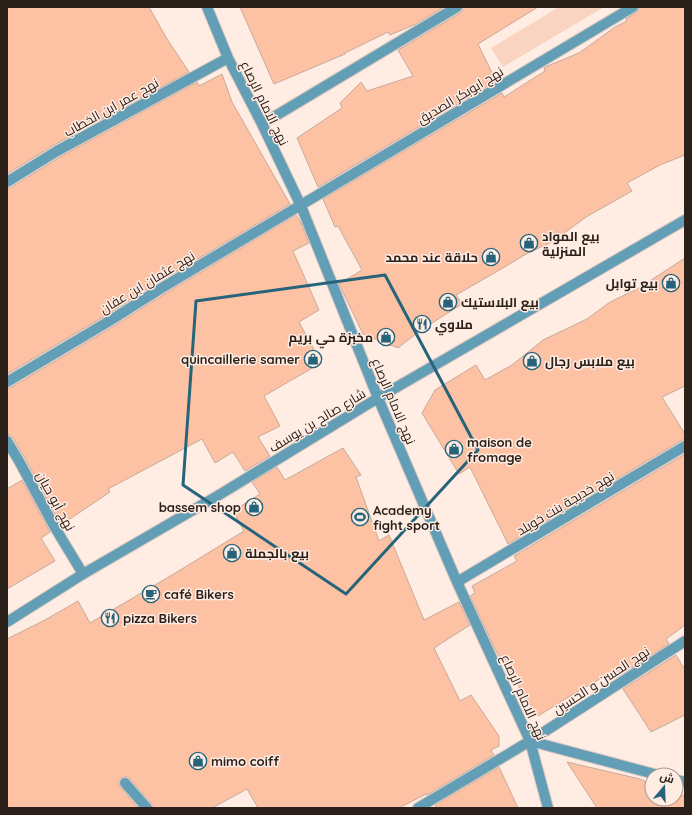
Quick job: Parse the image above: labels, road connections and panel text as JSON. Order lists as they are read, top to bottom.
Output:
{
  "streets": {
    "street": [
      "نهج ابوبكر الصديق",
      "نهج الامام الرصاع",
      "نهج عمر ابن الخطاب",
      "نهج عثمان ابن عفان",
      "شارع صالح بن يوسف",
      "نهج أبو حيان",
      "نهج خديجة بنت خويلد",
      "نهج الحسن و الحسين"
    ]
  },
  "crossings": [
    ["نهج ابوبكر الصديق", "نهج الامام الرصاع"],
    ["نهج ابوبكر الصديق", "نهج عثمان ابن عفان"],
    ["نهج الامام الرصاع", "نهج عمر ابن الخطاب"],
    ["نهج الامام الرصاع", "نهج عثمان ابن عفان"],
    ["نهج الامام الرصاع", "شارع صالح بن يوسف"],
    ["نهج الامام الرصاع", "نهج خديجة بنت خويلد"],
    ["نهج الامام الرصاع", "نهج الحسن و الحسين"],
    ["شارع صالح بن يوسف", "نهج أبو حيان"]
  ],
  "places": {
    "shop": [
      "بيع المواد المنزلية",
      "حلاقة عند محمد",
      "بيع توابل",
      "بيع البلاستيك",
      "مخبزة حي بريم",
      "quincaillerie samer",
      "بيع ملابس رجال",
      "maison de fromage",
      "bassem shop",
      "بيع بالجملة",
      "mimo coiff"
    ],
    "restaurant": ["ملاوي", "pizza Bikers"],
    "sports": ["Academy fight sport"],
    "cafe": ["café Bikers"]
  },
  "north": "top"
}
